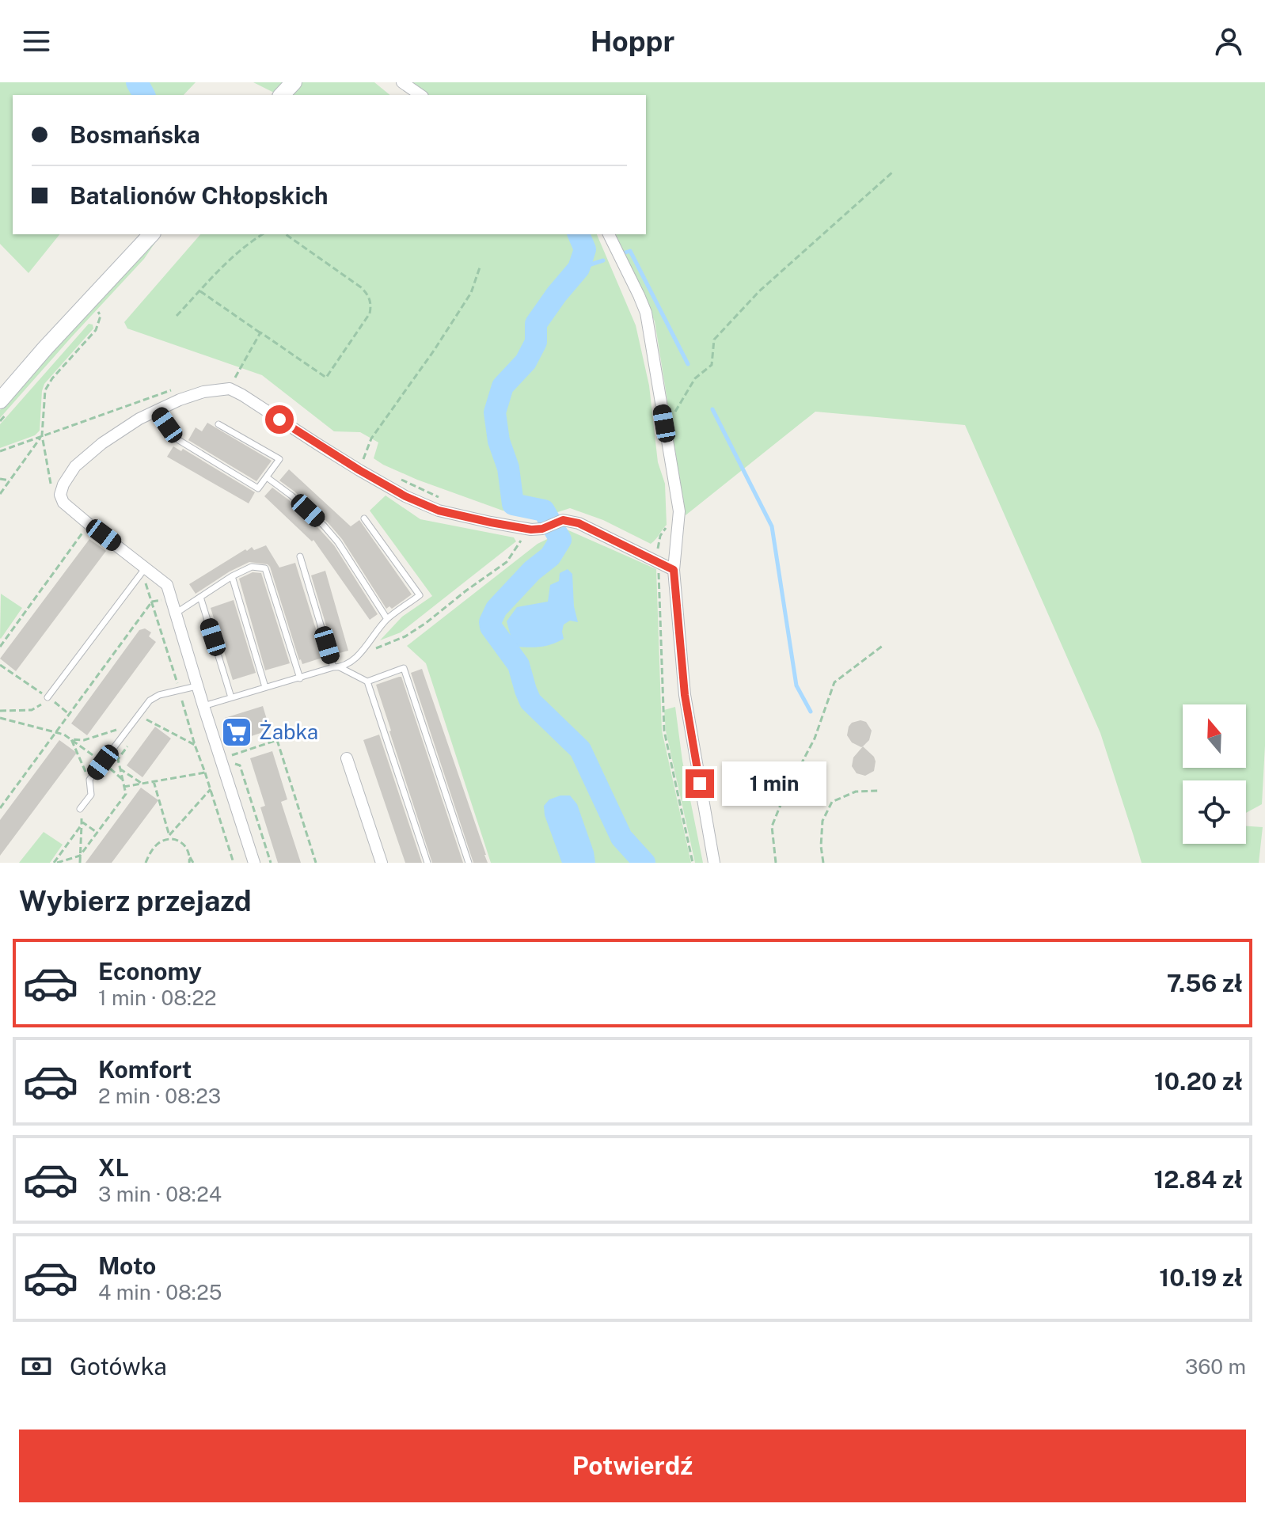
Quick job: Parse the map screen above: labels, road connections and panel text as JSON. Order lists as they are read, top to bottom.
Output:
{
  "places": {
    "supermarket": ["Żabka"]
  },
  "north": "top",
  "page": {
    "header": "Hoppr",
    "banner": ["Bosmańska", "Batalionów Chłopskich"],
    "bubble": "1 min",
    "heading": "Wybierz przejazd",
    "list": [
      {
        "name": "Economy",
        "note": "1 min · 08:22",
        "value": "7.56 zł"
      },
      {
        "name": "Komfort",
        "note": "2 min · 08:23",
        "value": "10.20 zł"
      },
      {
        "name": "XL",
        "note": "3 min · 08:24",
        "value": "12.84 zł"
      },
      {
        "name": "Moto",
        "note": "4 min · 08:25",
        "value": "10.19 zł"
      }
    ],
    "pay": ["Gotówka", "360 m"],
    "buttons": "Potwierdź"
  }
}
